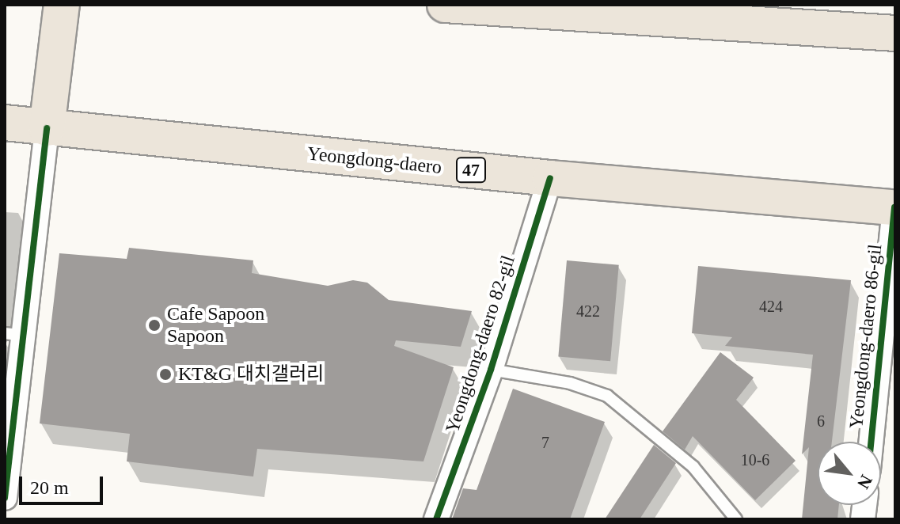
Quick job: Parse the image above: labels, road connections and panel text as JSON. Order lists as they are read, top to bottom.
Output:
{
  "streets": {
    "main road": ["Yeongdong-daero", "47"],
    "street": ["Yeongdong-daero 86-gil", "Yeongdong-daero 82-gil"]
  },
  "crossings": [
    ["Yeongdong-daero", "Yeongdong-daero 86-gil"],
    ["Yeongdong-daero", "Yeongdong-daero 82-gil"]
  ],
  "places": ["Cafe Sapoon Sapoon", "KT&G 대치갤러리"],
  "house_numbers": [
    "424",
    "422",
    "6",
    "7",
    "10-6"
  ],
  "scale_bar": "20 m",
  "north": "bottom right"
}
